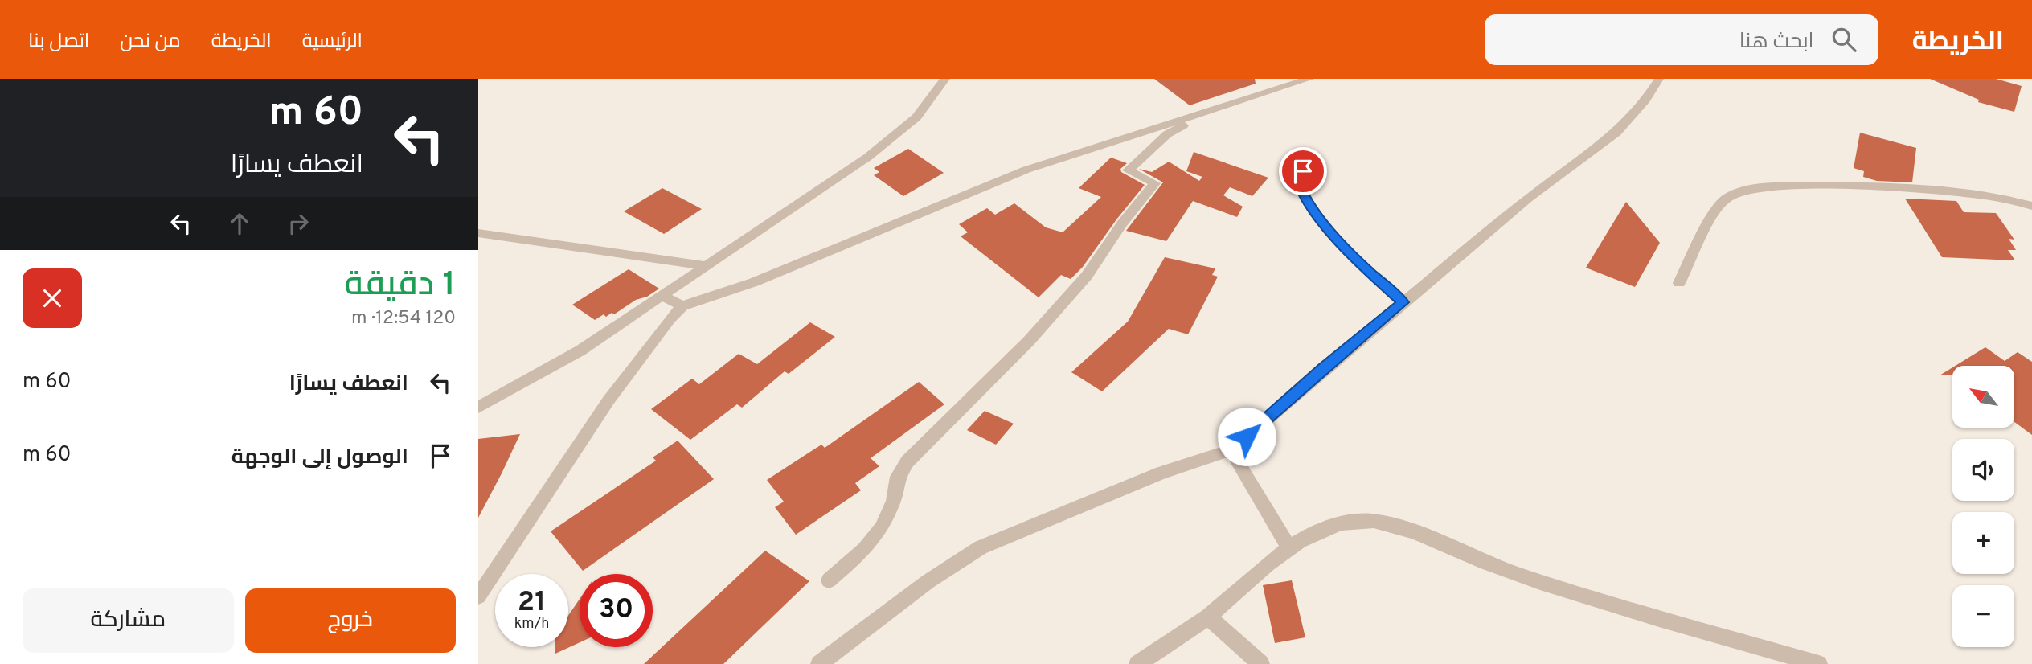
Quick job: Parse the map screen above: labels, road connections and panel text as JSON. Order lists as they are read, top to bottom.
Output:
{
  "north": "top left",
  "page": {
    "header": "الخريطة",
    "search": "ابحث هنا",
    "nav": [
      "الرئيسية",
      "الخريطة",
      "من نحن",
      "اتصل بنا"
    ],
    "turn": ["60 m", "انعطف يسارًا"],
    "heading": ["1 دقيقة", "120 m · 12:54"],
    "list": [
      {
        "name": "انعطف يسارًا",
        "value": "60 m"
      },
      {
        "name": "الوصول إلى الوجهة",
        "value": "60 m"
      }
    ],
    "map_buttons": ["+", "−"],
    "speed": "21 km/h",
    "limit": "30",
    "buttons": ["خروج", "مشاركة"]
  }
}
